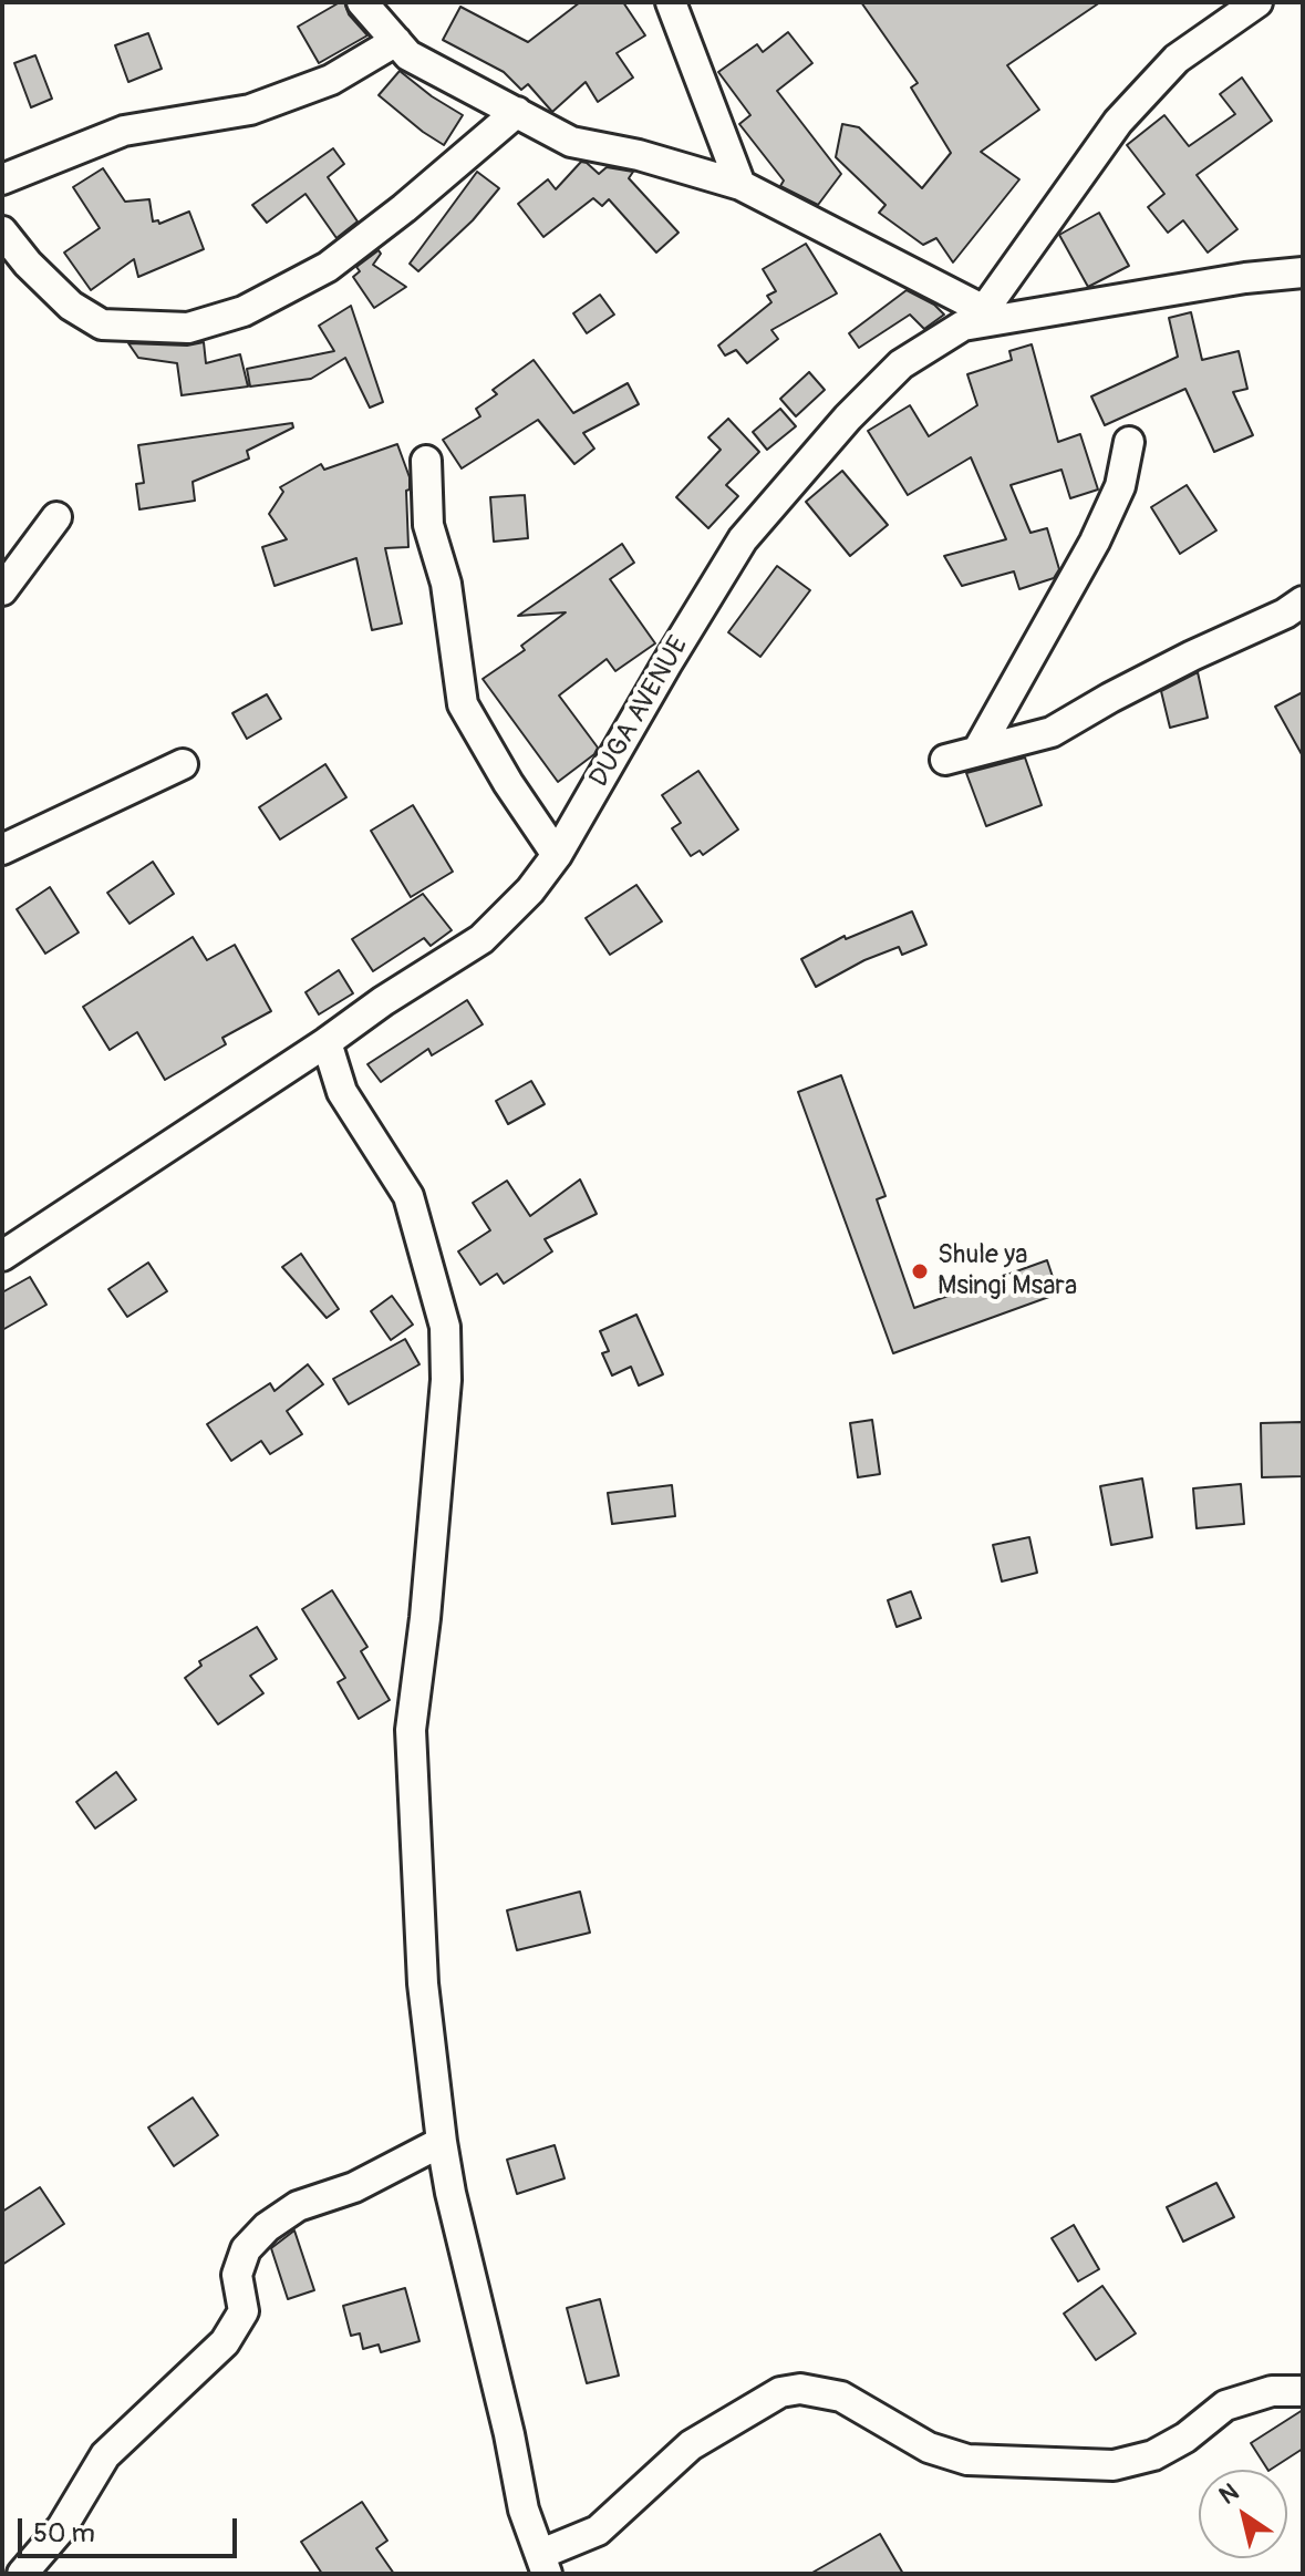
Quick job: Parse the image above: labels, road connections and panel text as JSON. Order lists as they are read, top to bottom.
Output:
{
  "streets": {
    "street": ["DUGA AVENUE"]
  },
  "places": ["Shule ya Msingi Msara"],
  "scale_bar": "50 m",
  "north": "top left"
}
